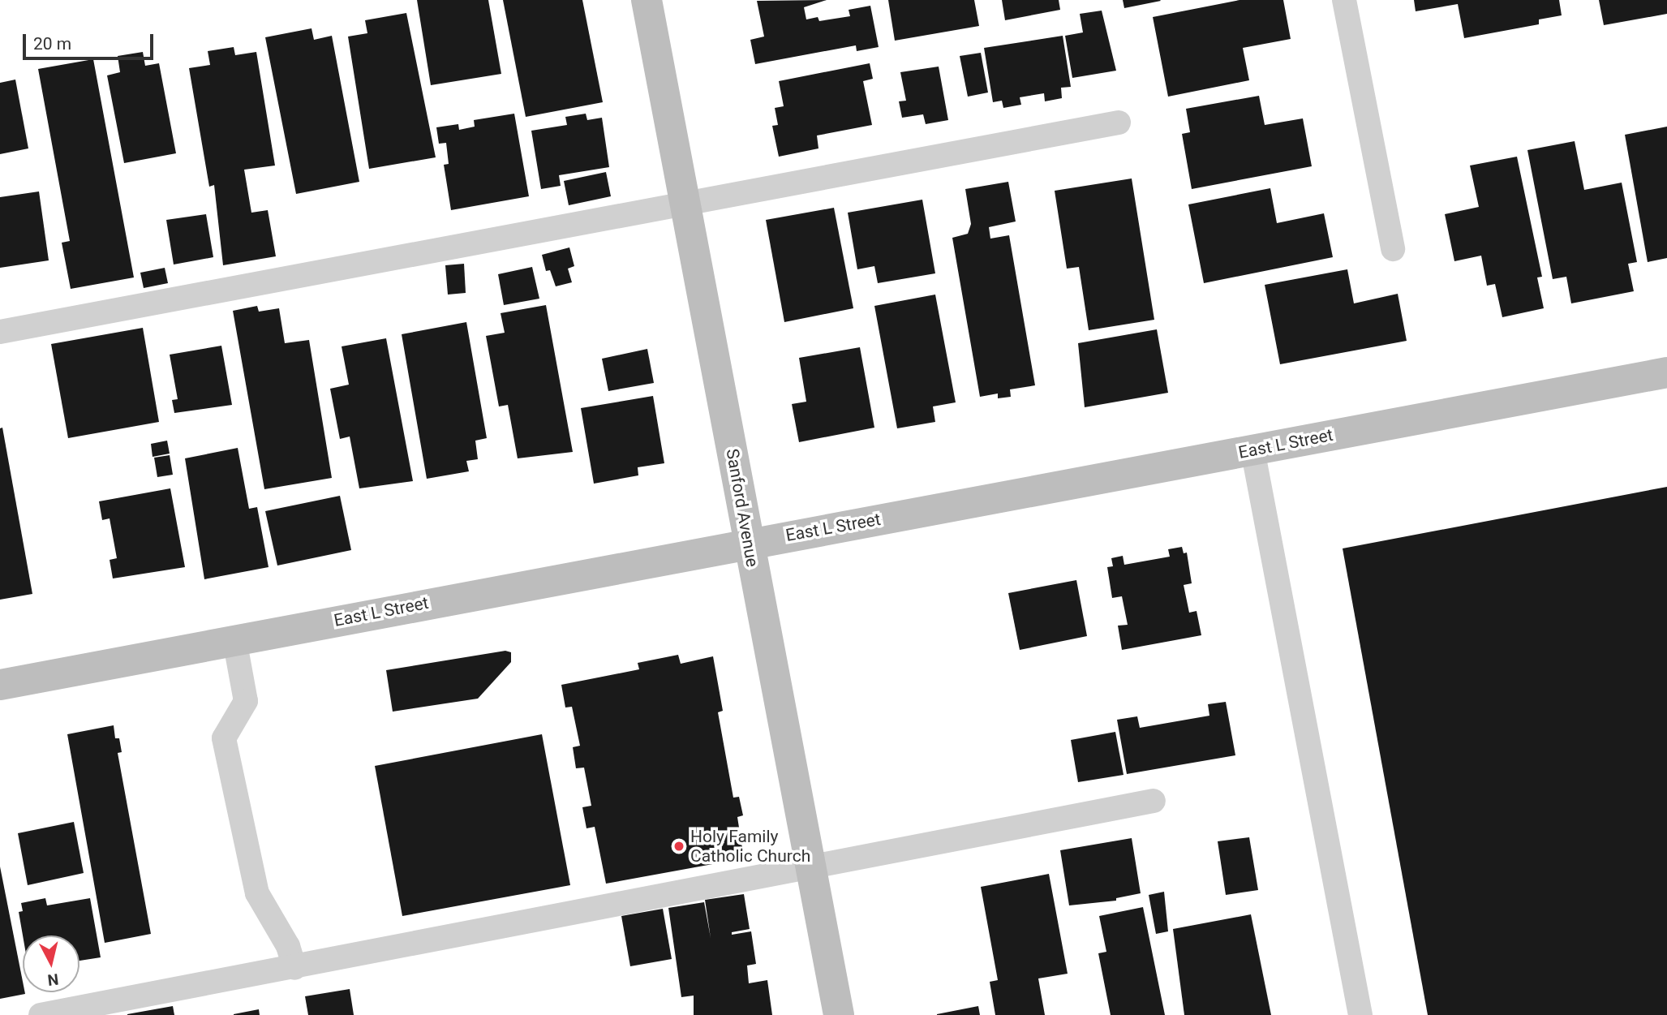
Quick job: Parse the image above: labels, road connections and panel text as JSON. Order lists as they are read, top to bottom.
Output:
{
  "streets": {
    "street": ["East L Street", "Sanford Avenue"]
  },
  "crossings": [
    ["East L Street", "Sanford Avenue"]
  ],
  "places": ["Holy Family Catholic Church"],
  "scale_bar": "20 m",
  "north": "bottom"
}
